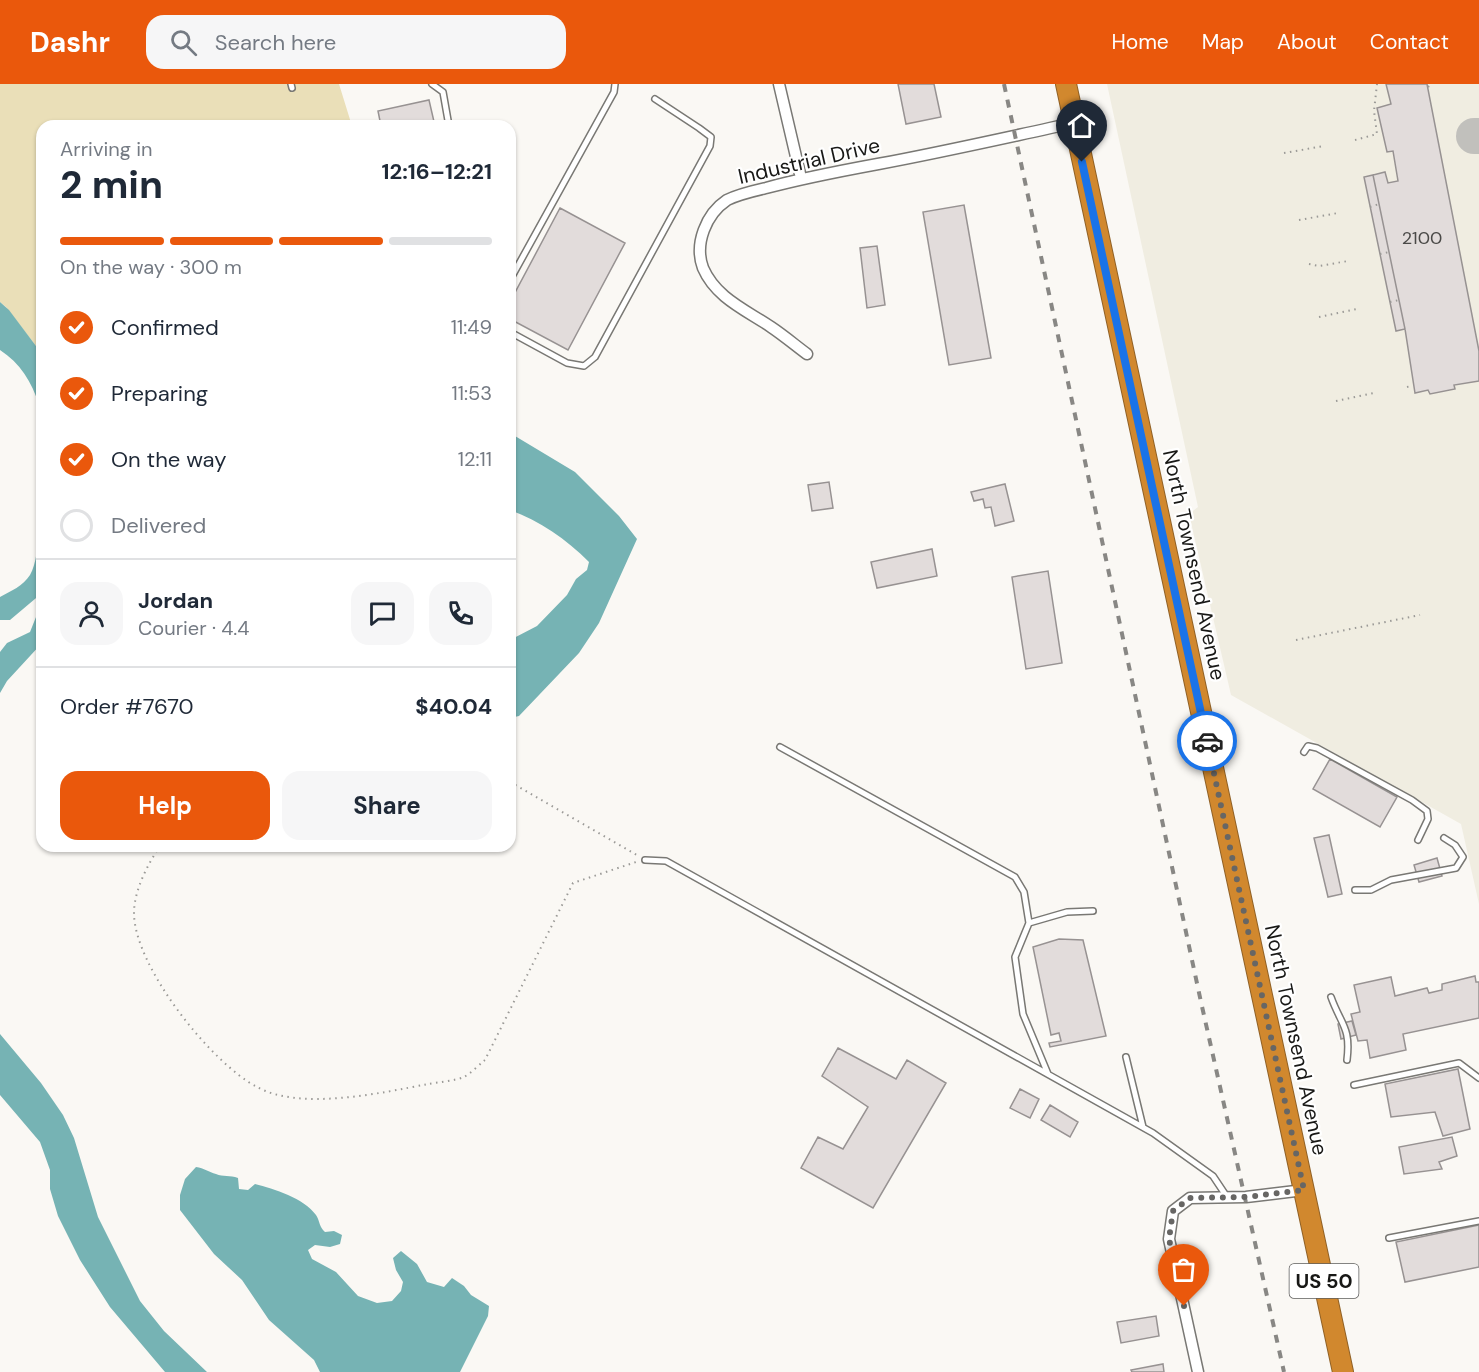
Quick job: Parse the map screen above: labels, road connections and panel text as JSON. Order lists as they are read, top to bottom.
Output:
{
  "streets": {
    "highway": ["North Townsend Avenue", "US 50"],
    "street": ["Industrial Drive"]
  },
  "crossings": [
    ["Industrial Drive", "North Townsend Avenue"]
  ],
  "house_numbers": ["2100"],
  "page": {
    "header": "Dashr",
    "search": "Search here",
    "nav": [
      "Home",
      "Map",
      "About",
      "Contact"
    ],
    "heading": ["2 min", "Arriving in", "12:16–12:21"],
    "panel": [
      "Jordan",
      "Courier · 4.4",
      "Order #7670",
      "$40.04"
    ],
    "bar": "On the way · 300 m",
    "list": [
      ["Confirmed", "11:49"],
      ["Preparing", "11:53"],
      ["On the way", "12:11"],
      "Delivered"
    ],
    "buttons": ["Help", "Share"]
  }
}
